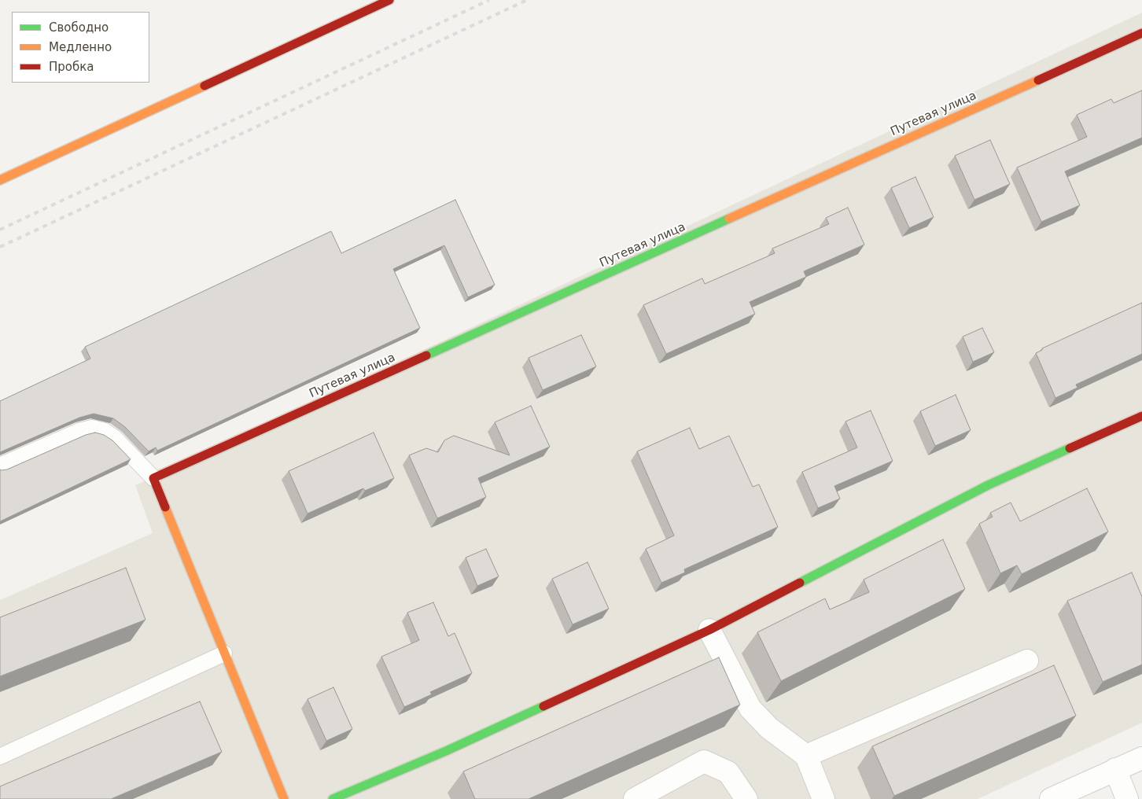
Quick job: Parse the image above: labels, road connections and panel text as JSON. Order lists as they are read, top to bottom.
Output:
{
  "streets": {
    "street": ["Путевая улица"]
  },
  "legend": ["Свободно", "Медленно", "Пробка"]
}
